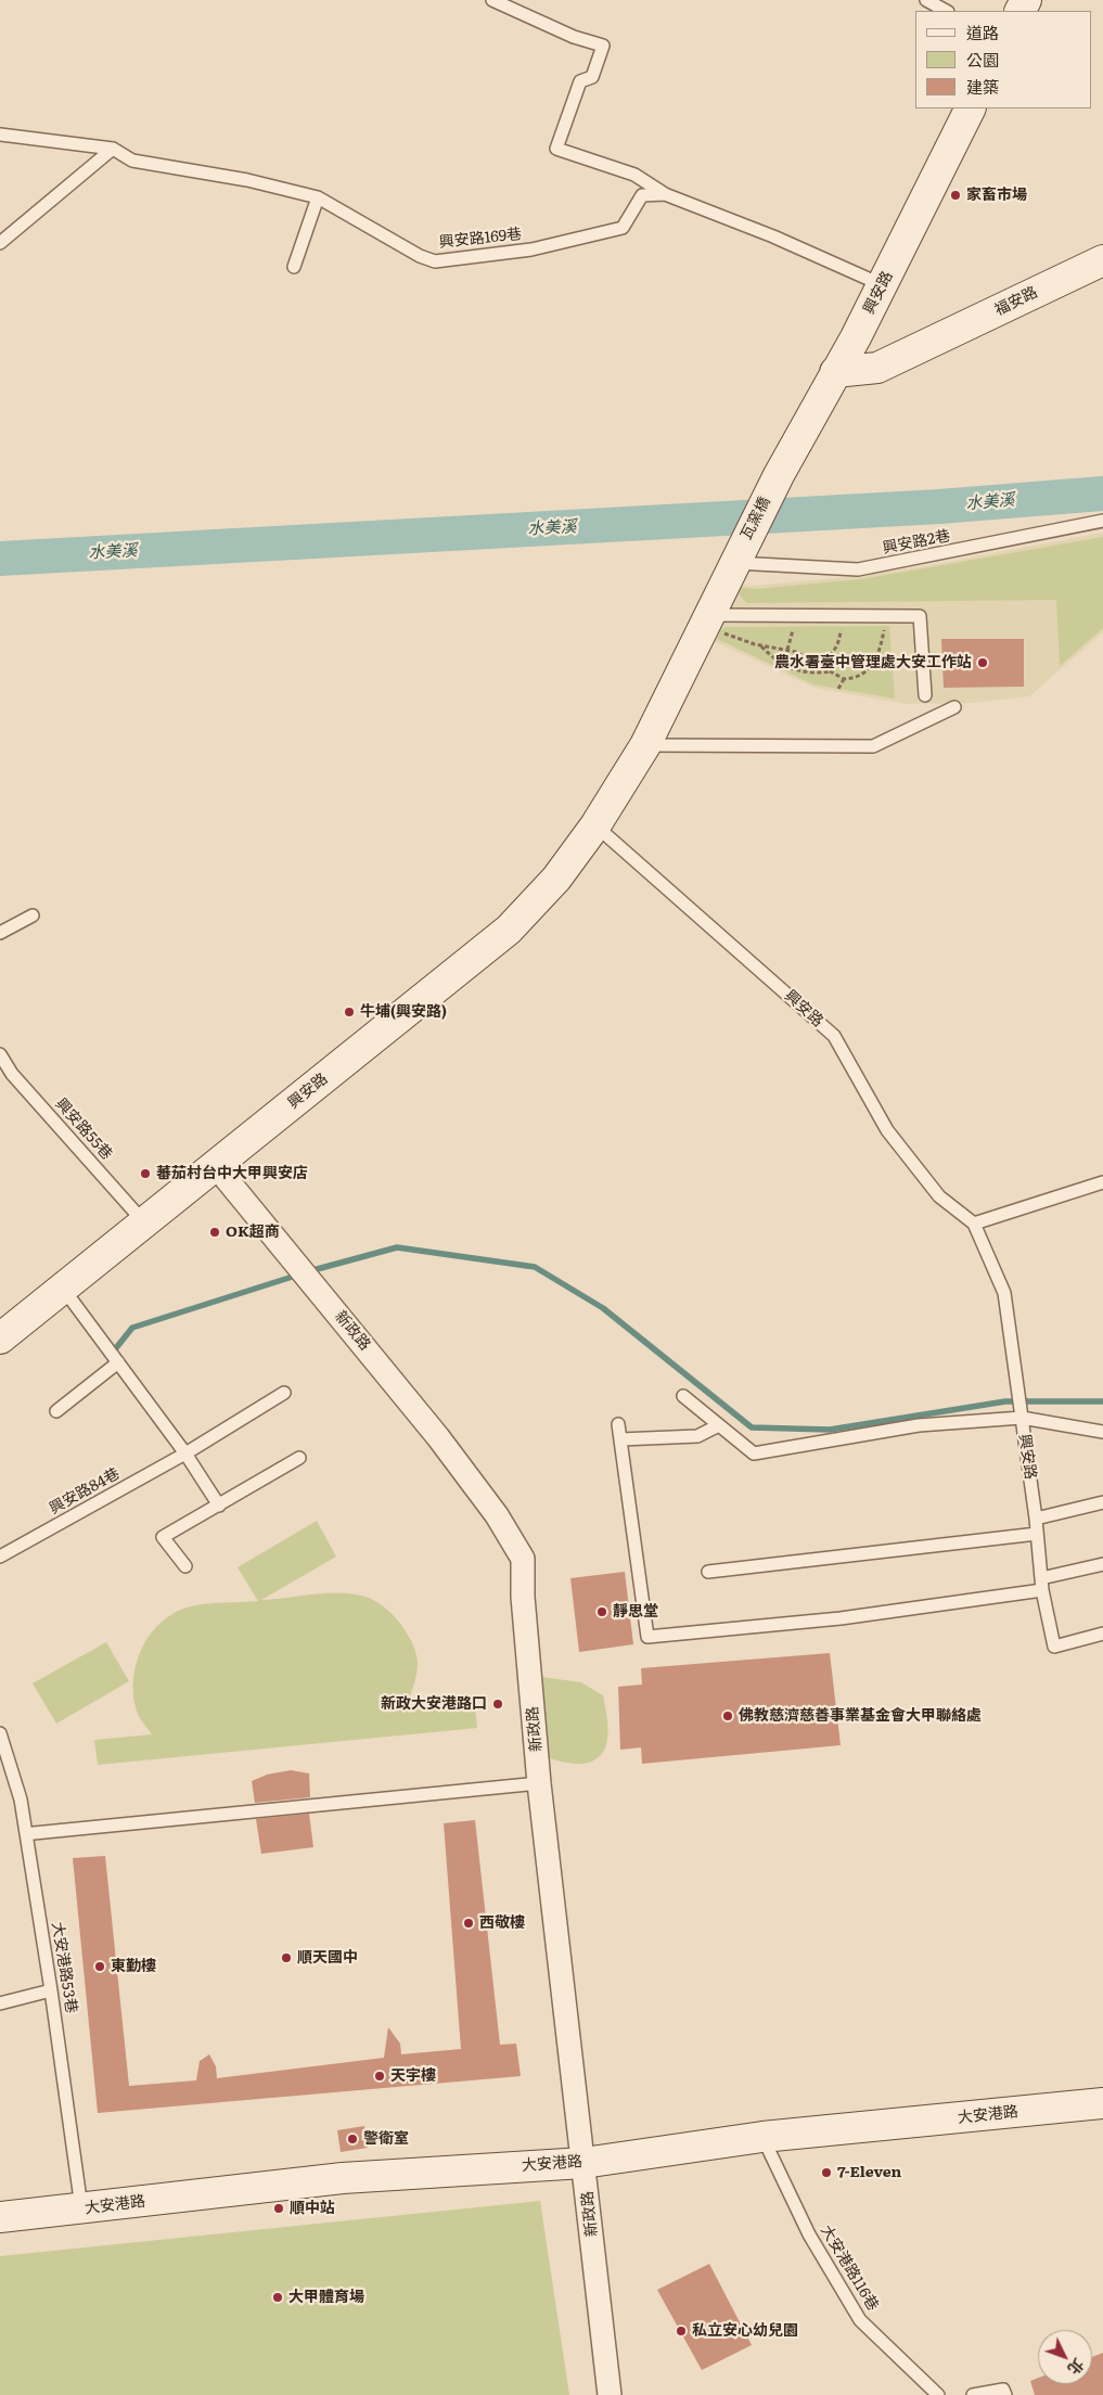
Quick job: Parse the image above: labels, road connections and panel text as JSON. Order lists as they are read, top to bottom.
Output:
{
  "streets": {
    "street": [
      "興安路",
      "福安路",
      "瓦窯橋",
      "新政路",
      "大安港路"
    ],
    "lane": [
      "興安路169巷",
      "興安路2巷",
      "興安路55巷",
      "興安路84巷",
      "大安港路53巷",
      "大安港路116巷"
    ]
  },
  "crossings": [
    ["興安路", "福安路"],
    ["興安路", "瓦窯橋"],
    ["興安路", "興安路2巷"],
    ["興安路", "興安路55巷"],
    ["興安路", "新政路"],
    ["瓦窯橋", "興安路2巷"],
    ["新政路", "大安港路"],
    ["大安港路53巷", "大安港路"],
    ["大安港路", "大安港路116巷"]
  ],
  "water": ["水美溪"],
  "places": [
    "家畜市場",
    "農水署臺中管理處大安工作站",
    "牛埔(興安路)",
    "蕃茄村台中大甲興安店",
    "OK超商",
    "靜思堂",
    "新政大安港路口",
    "佛教慈濟慈善事業基金會大甲聯絡處",
    "西敬樓",
    "順天國中",
    "東勤樓",
    "天宇樓",
    "警衛室",
    "7-Eleven",
    "順中站",
    "大甲體育場",
    "私立安心幼兒園"
  ],
  "legend": ["道路", "公園", "建築"],
  "north": "bottom right"
}
